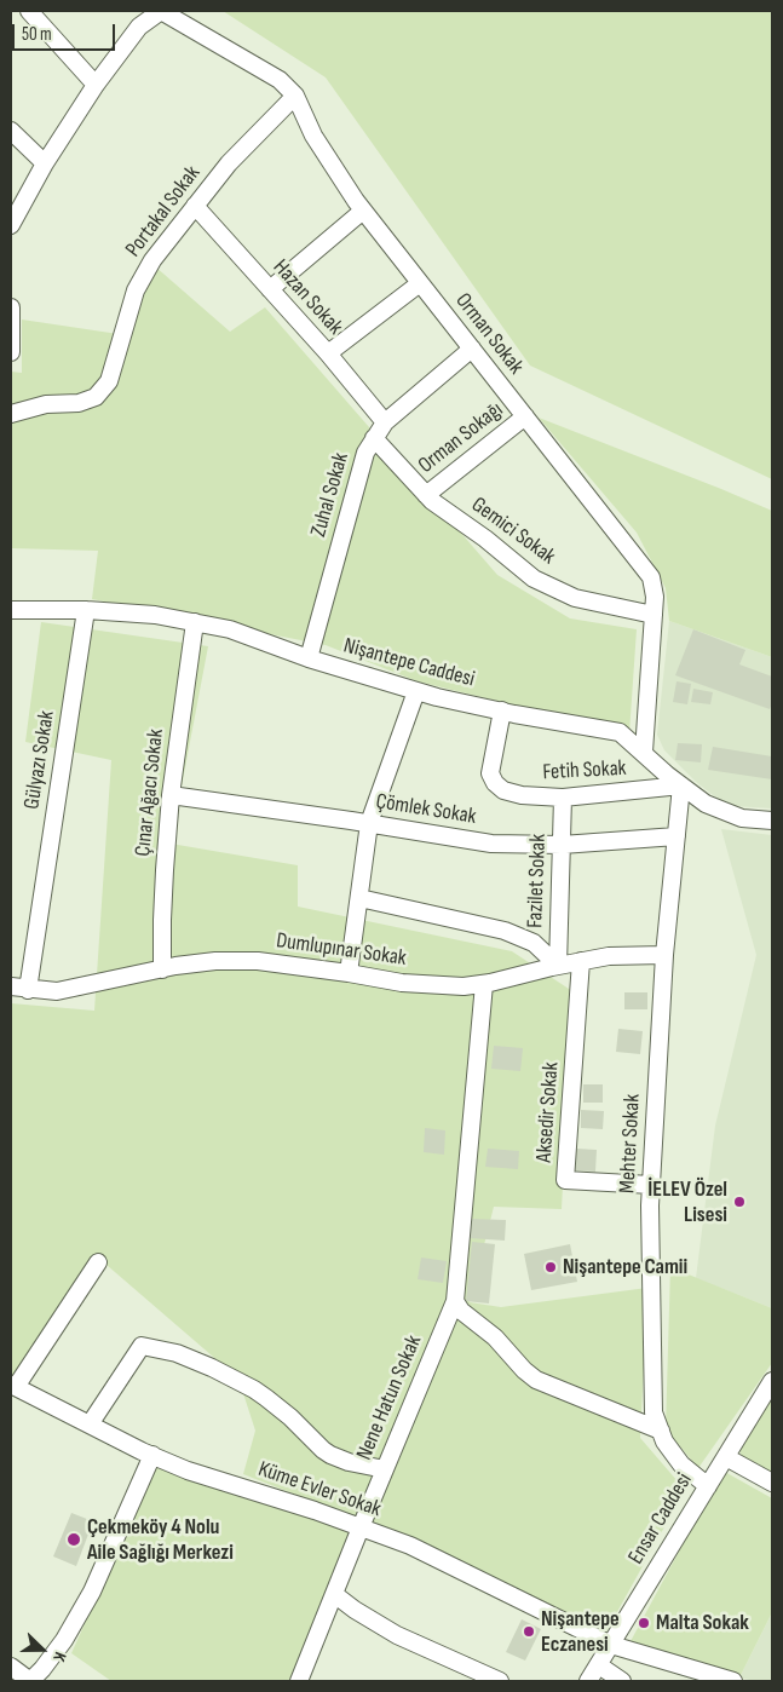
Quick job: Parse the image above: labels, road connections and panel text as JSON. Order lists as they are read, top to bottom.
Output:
{
  "streets": {
    "street": [
      "Portakal Sokak",
      "Hazan Sokak",
      "Orman Sokak",
      "Orman Sokağı",
      "Zuhal Sokak",
      "Gemici Sokak",
      "Nişantepe Caddesi",
      "Gülyazı Sokak",
      "Fetih Sokak",
      "Çınar Ağacı Sokak",
      "Çömlek Sokak",
      "Fazilet Sokak",
      "Dumlupınar Sokak",
      "Aksedir Sokak",
      "Mehter Sokak",
      "Nene Hatun Sokak",
      "Küme Evler Sokak",
      "Ensar Caddesi"
    ]
  },
  "crossings": [
    ["Portakal Sokak", "Hazan Sokak"],
    ["Portakal Sokak", "Orman Sokak"],
    ["Hazan Sokak", "Zuhal Sokak"],
    ["Orman Sokak", "Orman Sokağı"],
    ["Orman Sokak", "Zuhal Sokak"],
    ["Orman Sokak", "Gemici Sokak"],
    ["Orman Sokak", "Nişantepe Caddesi"],
    ["Orman Sokağı", "Gemici Sokak"],
    ["Zuhal Sokak", "Gemici Sokak"],
    ["Zuhal Sokak", "Nişantepe Caddesi"],
    ["Nişantepe Caddesi", "Gülyazı Sokak"],
    ["Nişantepe Caddesi", "Fetih Sokak"],
    ["Nişantepe Caddesi", "Çınar Ağacı Sokak"],
    ["Nişantepe Caddesi", "Mehter Sokak"],
    ["Gülyazı Sokak", "Dumlupınar Sokak"],
    ["Fetih Sokak", "Fazilet Sokak"],
    ["Fetih Sokak", "Mehter Sokak"],
    ["Çınar Ağacı Sokak", "Çömlek Sokak"],
    ["Çınar Ağacı Sokak", "Dumlupınar Sokak"],
    ["Çömlek Sokak", "Fazilet Sokak"],
    ["Çömlek Sokak", "Mehter Sokak"],
    ["Fazilet Sokak", "Dumlupınar Sokak"],
    ["Dumlupınar Sokak", "Aksedir Sokak"],
    ["Dumlupınar Sokak", "Mehter Sokak"],
    ["Dumlupınar Sokak", "Nene Hatun Sokak"],
    ["Aksedir Sokak", "Mehter Sokak"],
    ["Mehter Sokak", "Ensar Caddesi"],
    ["Nene Hatun Sokak", "Küme Evler Sokak"],
    ["Küme Evler Sokak", "Ensar Caddesi"]
  ],
  "places": [
    "İELEV Özel Lisesi",
    "Nişantepe Camii",
    "Çekmeköy 4 Nolu Aile Sağlığı Merkezi",
    "Malta Sokak",
    "Nişantepe Eczanesi"
  ],
  "scale_bar": "50 m",
  "north": "right"
}
